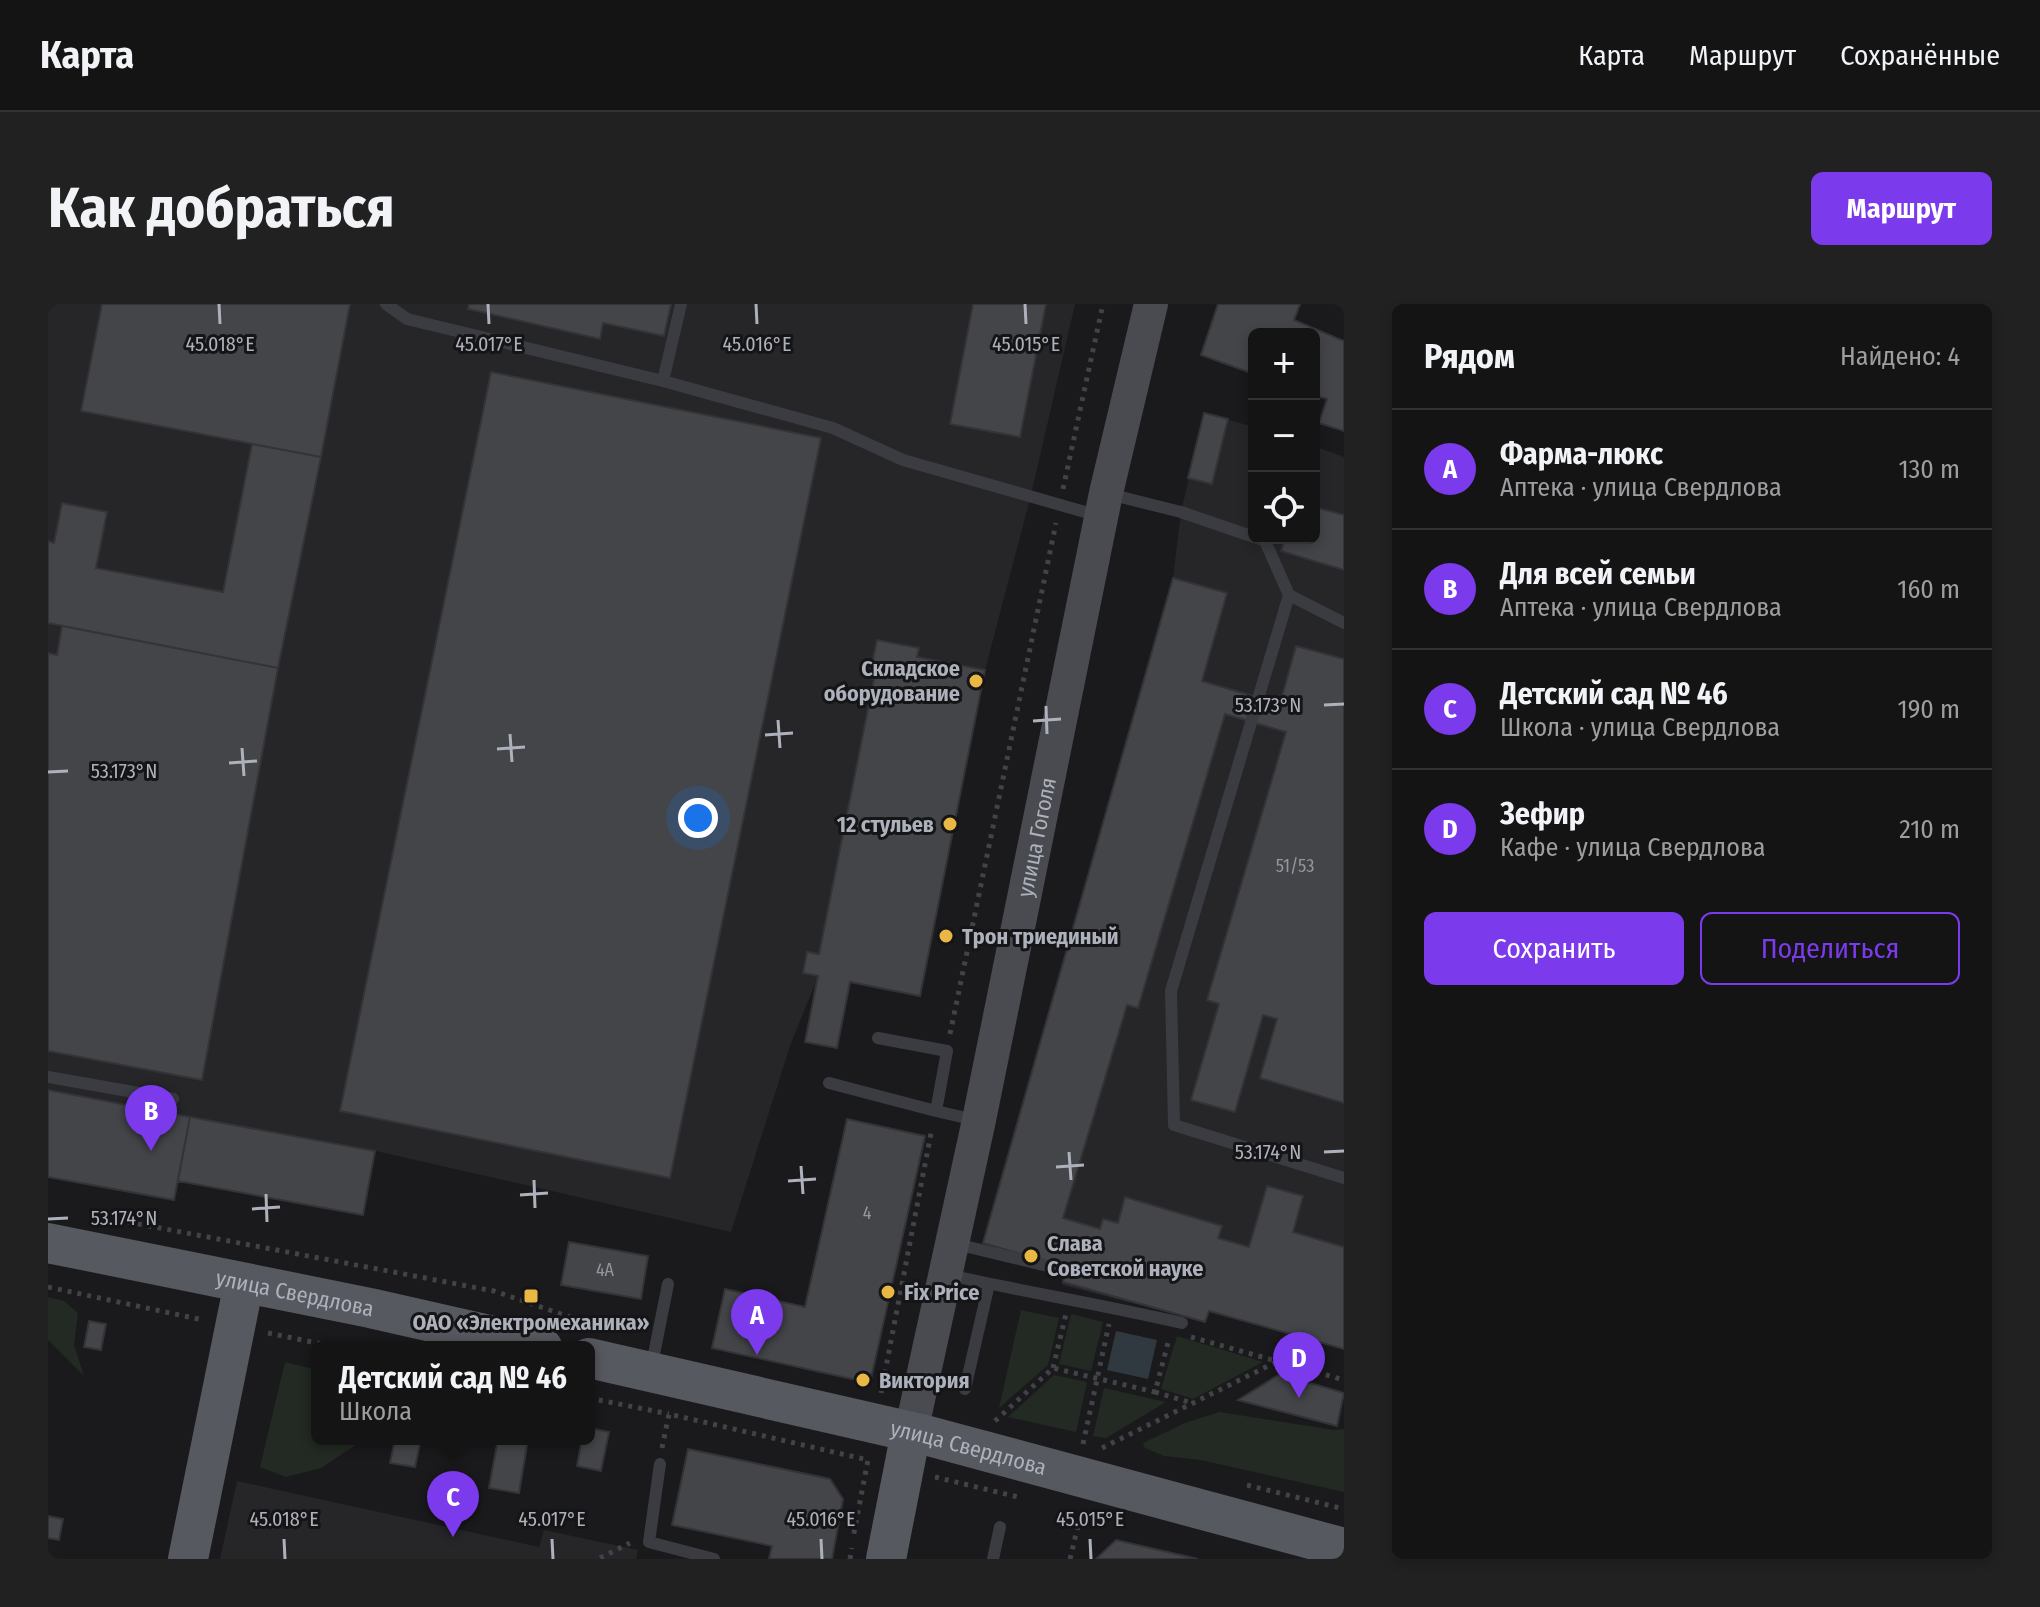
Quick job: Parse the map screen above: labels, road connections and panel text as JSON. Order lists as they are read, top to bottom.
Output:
{
  "streets": {
    "main road": ["улица Гоголя", "улица Свердлова"]
  },
  "crossings": [
    ["улица Гоголя", "улица Свердлова"]
  ],
  "places": {
    "other": [
      "Складское оборудование",
      "12 стульев",
      "Трон триединый",
      "Слава Советской науке",
      "Fix Price",
      "Виктория"
    ],
    "transit": ["ОАО «Электромеханика»"]
  },
  "house_numbers": ["51/53", "4", "4А"],
  "page": {
    "header": "Карта",
    "nav": ["Карта", "Маршрут", "Сохранённые"],
    "buttons": [
      "Маршрут",
      ["Сохранить", "Поделиться"]
    ],
    "title": "Как добраться",
    "heading": ["Рядом", "Найдено: 4"],
    "map_buttons": ["+", "−"],
    "list": [
      {
        "mark": "A",
        "name": "Фарма-люкс",
        "note": "Аптека · улица Свердлова",
        "value": "130 m"
      },
      {
        "mark": "B",
        "name": "Для всей семьи",
        "note": "Аптека · улица Свердлова",
        "value": "160 m"
      },
      {
        "mark": "C",
        "name": "Детский сад № 46",
        "note": "Школа · улица Свердлова",
        "value": "190 m"
      },
      {
        "mark": "D",
        "name": "Зефир",
        "note": "Кафе · улица Свердлова",
        "value": "210 m"
      }
    ],
    "pins": [
      "B",
      "A",
      "D",
      "C"
    ],
    "popup": ["Детский сад № 46", "Школа"]
  },
  "coordinates": [
    "45.018°E",
    "45.017°E",
    "45.016°E",
    "45.015°E",
    "53.173°N",
    "53.174°N"
  ]
}
